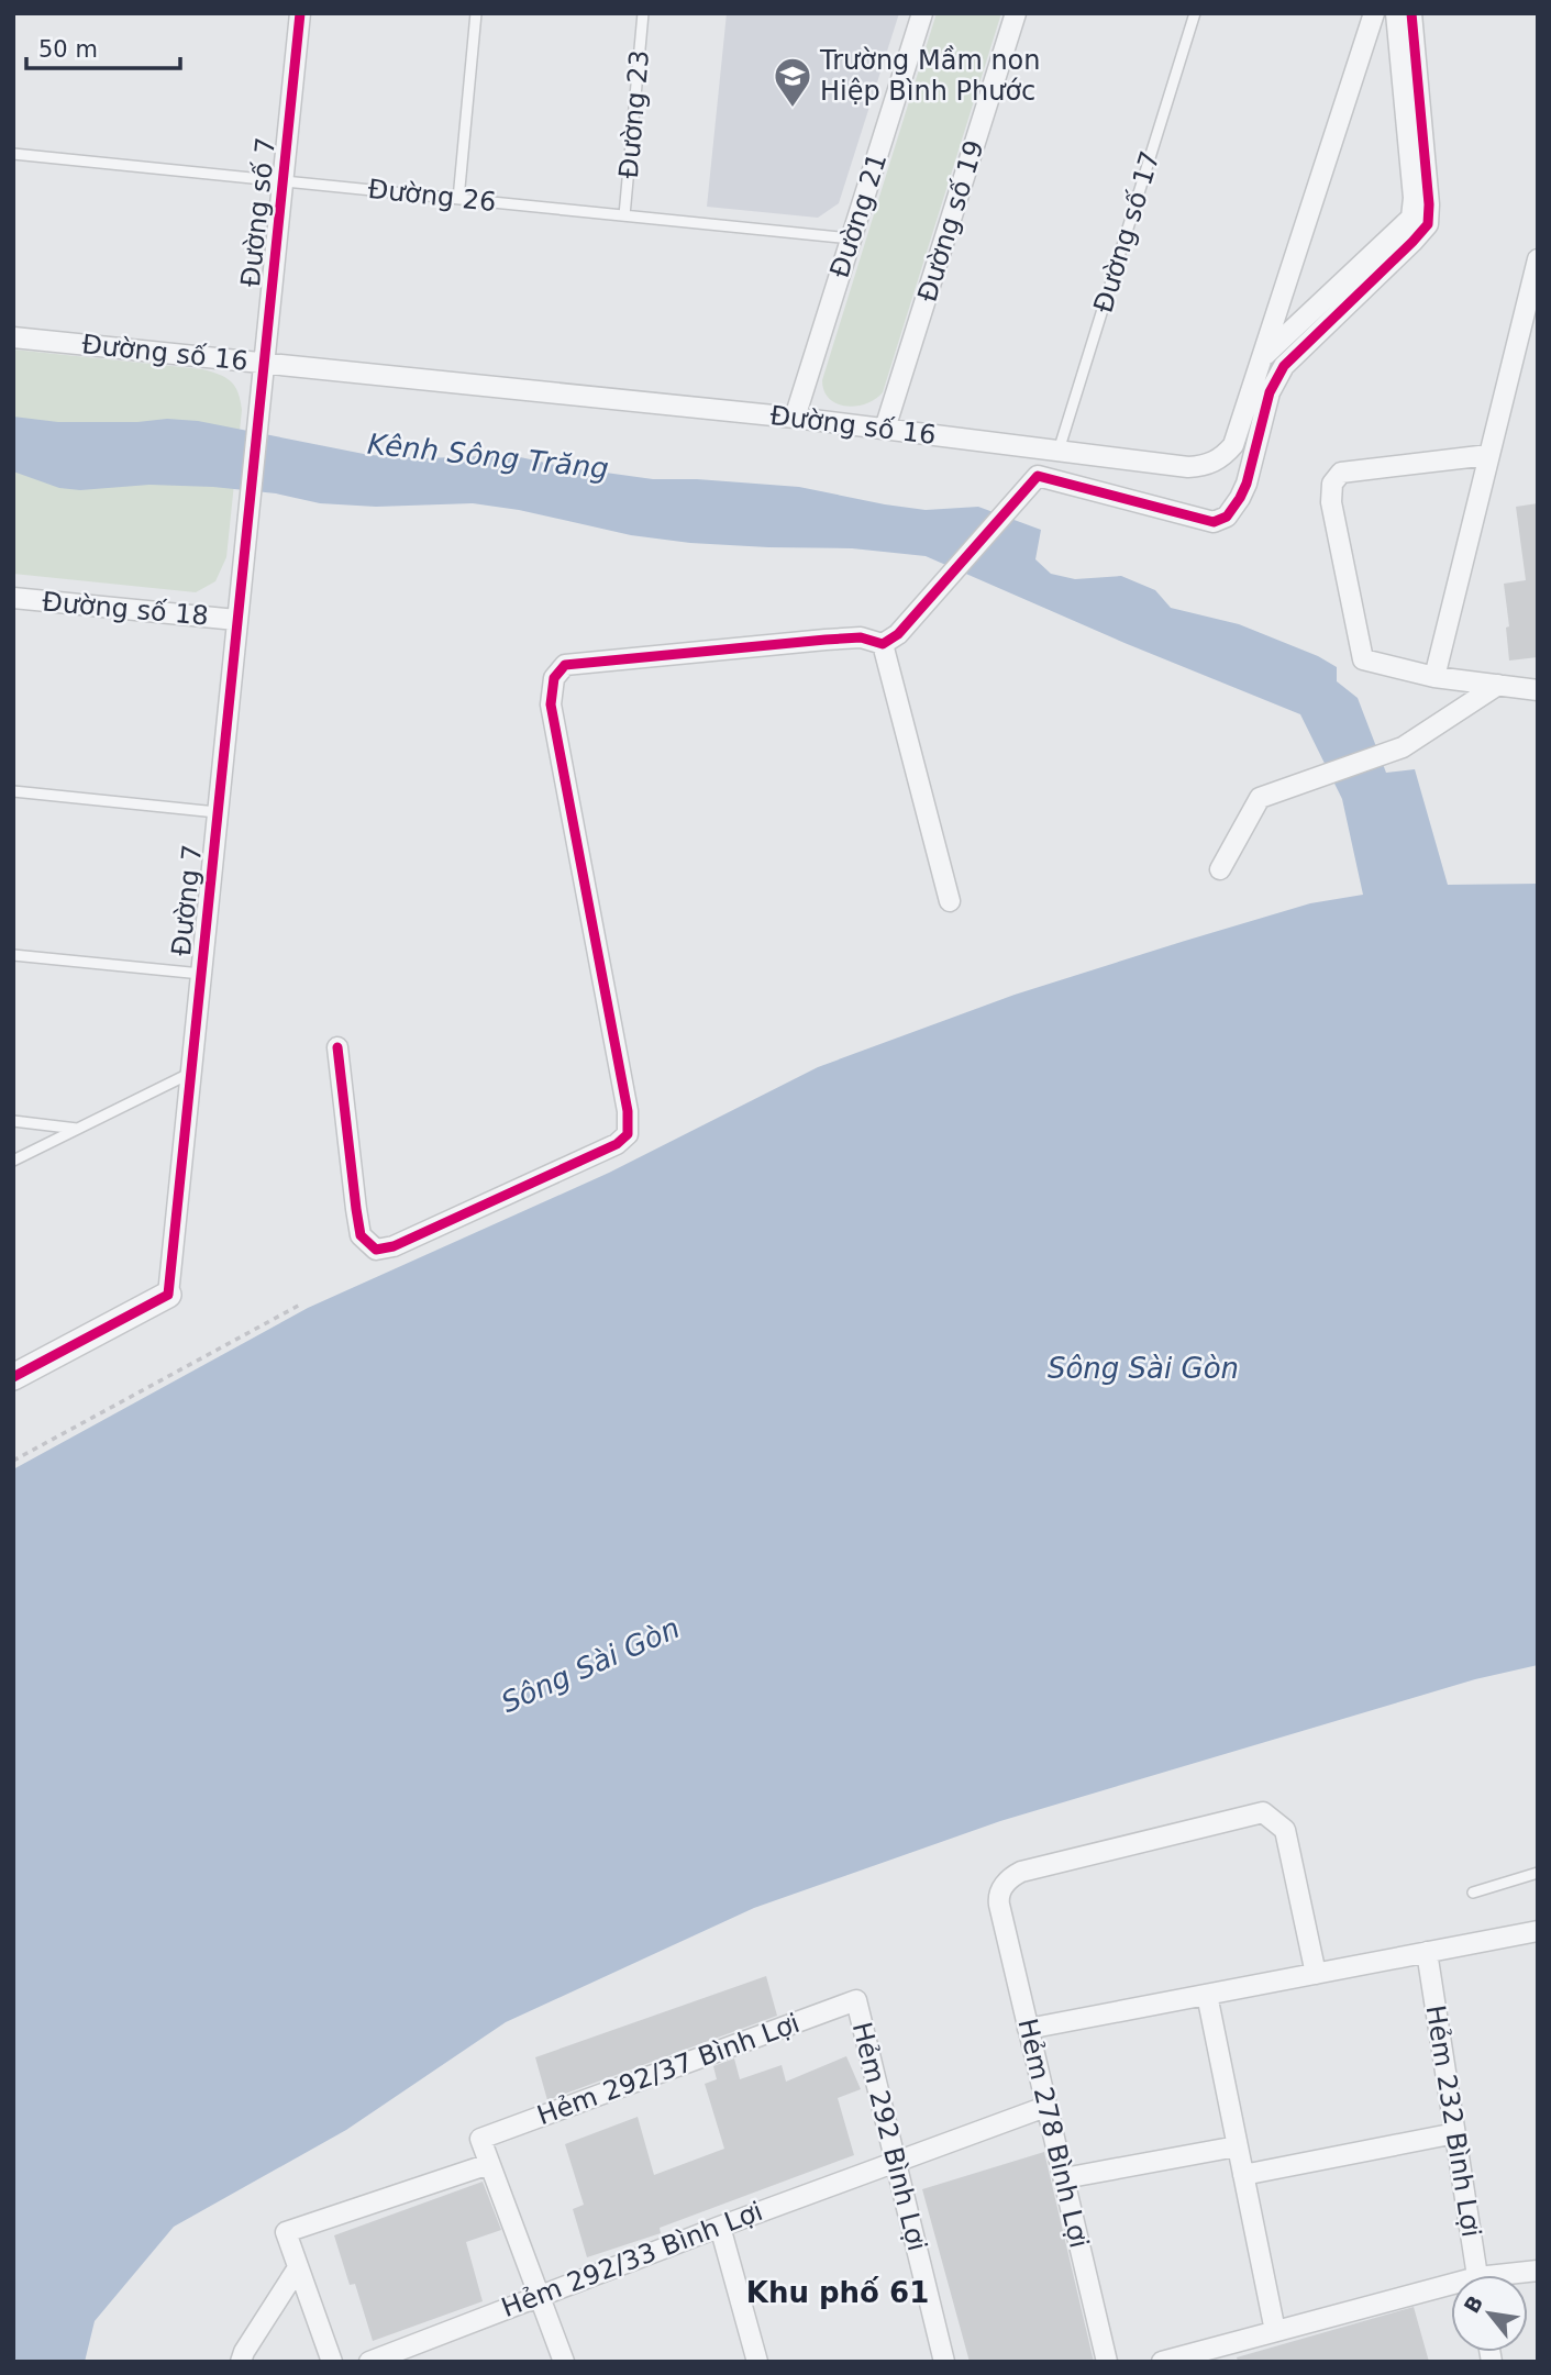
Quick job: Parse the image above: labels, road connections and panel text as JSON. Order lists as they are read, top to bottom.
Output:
{
  "streets": {
    "street": [
      "Đường số 7",
      "Đường 21",
      "Đường số 19",
      "Đường số 16",
      "Đường số 18",
      "Đường 7",
      "Hẻm 292/37 Bình Lợi",
      "Hẻm 232 Bình Lợi",
      "Hẻm 278 Bình Lợi",
      "Hẻm 292 Bình Lợi",
      "Hẻm 292/33 Bình Lợi"
    ],
    "lane": ["Đường 23", "Đường 26", "Đường số 17"]
  },
  "crossings": [
    ["Đường 23", "Đường 26"],
    ["Đường 26", "Đường số 7"],
    ["Đường 26", "Đường 21"],
    ["Đường số 7", "Đường số 16"],
    ["Đường số 7", "Đường 7"],
    ["Đường 21", "Đường số 16"],
    ["Đường số 19", "Đường số 16"],
    ["Đường số 17", "Đường số 16"],
    ["Đường số 18", "Đường 7"],
    ["Hẻm 292/37 Bình Lợi", "Hẻm 292 Bình Lợi"],
    ["Hẻm 278 Bình Lợi", "Hẻm 292/33 Bình Lợi"],
    ["Hẻm 292 Bình Lợi", "Hẻm 292/33 Bình Lợi"]
  ],
  "districts": ["Khu phố 61"],
  "water": ["Kênh Sông Trăng", "Sông Sài Gòn"],
  "places": {
    "school or university": ["Trường Mầm non Hiệp Bình Phước"]
  },
  "scale_bar": "50 m",
  "north": "top left"
}
